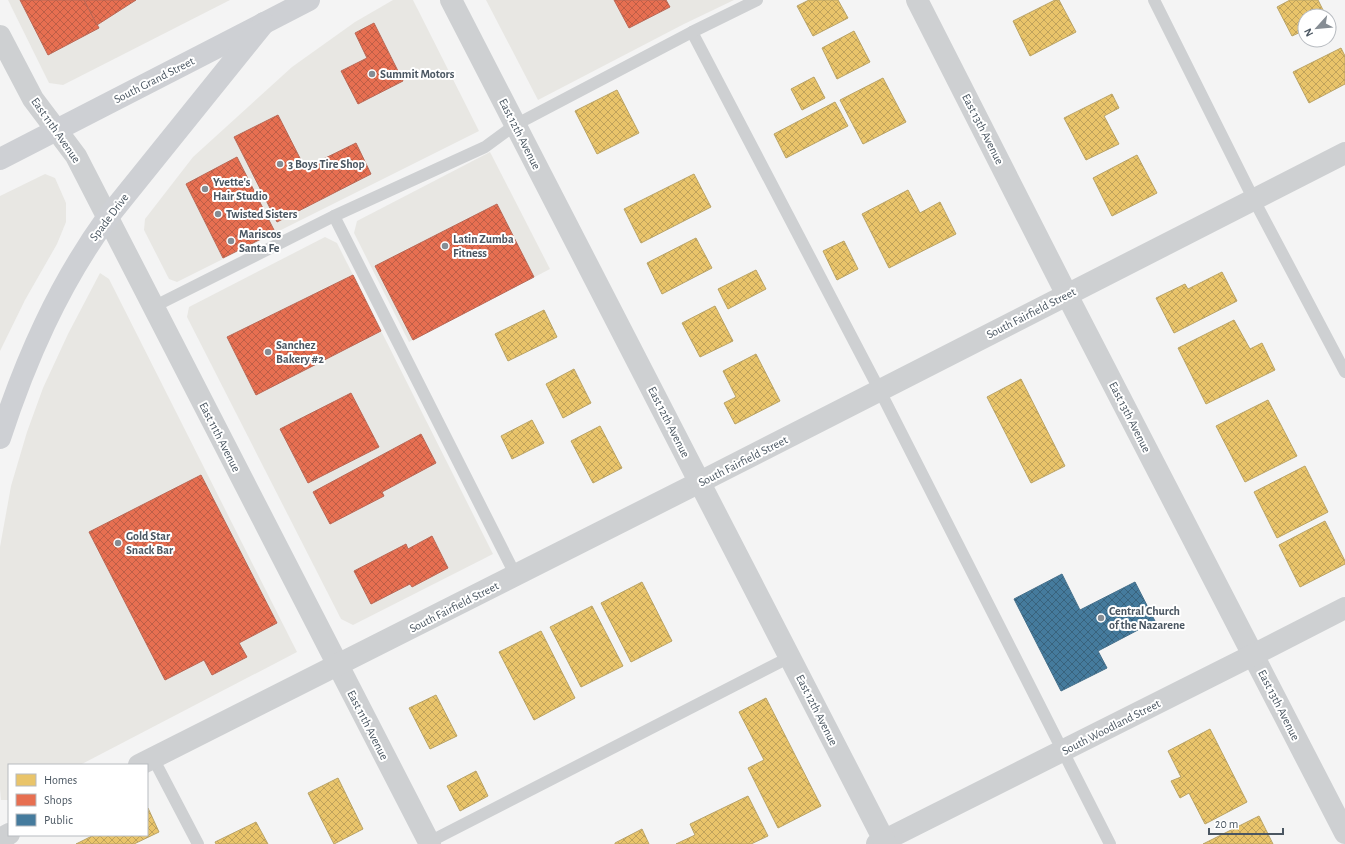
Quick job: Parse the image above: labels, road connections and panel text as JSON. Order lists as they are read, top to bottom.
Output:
{
  "streets": {
    "main road": ["South Grand Street", "Spade Drive"],
    "street": [
      "East 13th Avenue",
      "East 11th Avenue",
      "East 12th Avenue",
      "South Fairfield Street",
      "South Woodland Street"
    ]
  },
  "crossings": [
    ["South Grand Street", "East 11th Avenue"],
    ["South Grand Street", "Spade Drive"],
    ["East 13th Avenue", "South Fairfield Street"],
    ["East 13th Avenue", "South Woodland Street"],
    ["East 11th Avenue", "Spade Drive"],
    ["East 11th Avenue", "South Fairfield Street"],
    ["East 12th Avenue", "South Fairfield Street"],
    ["East 12th Avenue", "South Woodland Street"]
  ],
  "places": [
    "Summit Motors",
    "3 Boys Tire Shop",
    "Yvette's Hair Studio",
    "Twisted Sisters",
    "Mariscos Santa Fe",
    "Latin Zumba Fitness",
    "Sanchez Bakery #2",
    "Gold Star Snack Bar",
    "Central Church of the Nazarene"
  ],
  "legend": ["Homes", "Shops", "Public"],
  "scale_bar": "20 m",
  "north": "bottom left"
}
